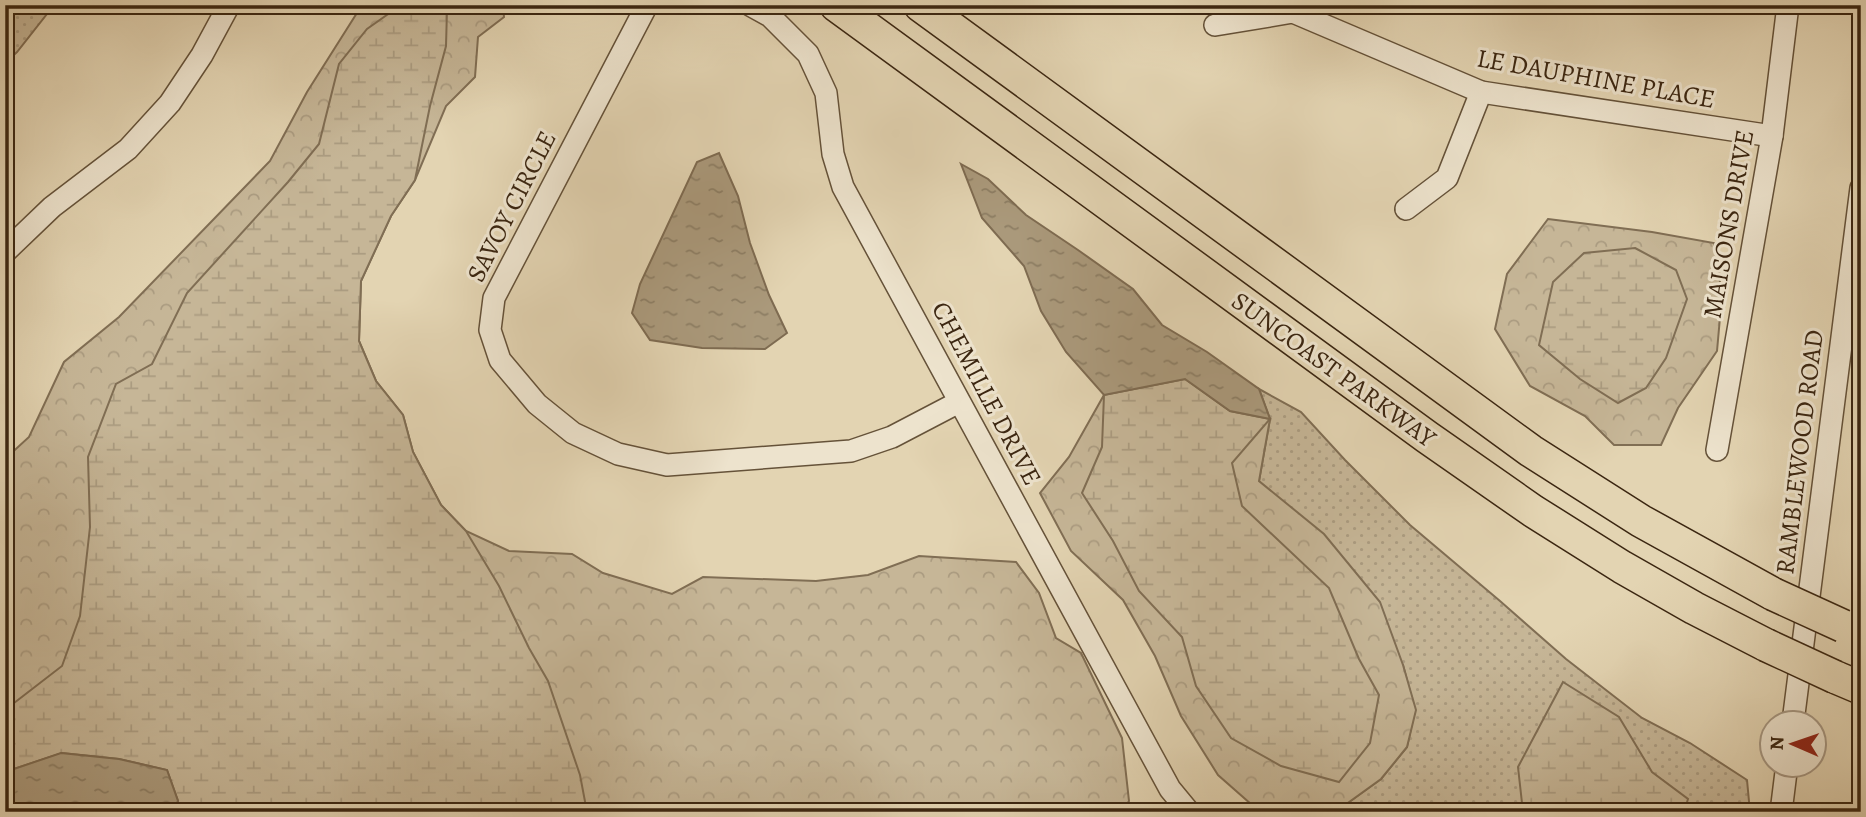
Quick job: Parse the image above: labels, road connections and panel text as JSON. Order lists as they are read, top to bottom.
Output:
{
  "streets": {
    "highway": ["SUNCOAST PARKWAY"],
    "street": [
      "LE DAUPHINE PLACE",
      "SAVOY CIRCLE",
      "MAISONS DRIVE",
      "CHEMILLE DRIVE",
      "RAMBLEWOOD ROAD"
    ]
  },
  "crossings": [
    ["LE DAUPHINE PLACE", "MAISONS DRIVE"],
    ["SAVOY CIRCLE", "CHEMILLE DRIVE"]
  ],
  "north": "left"
}
